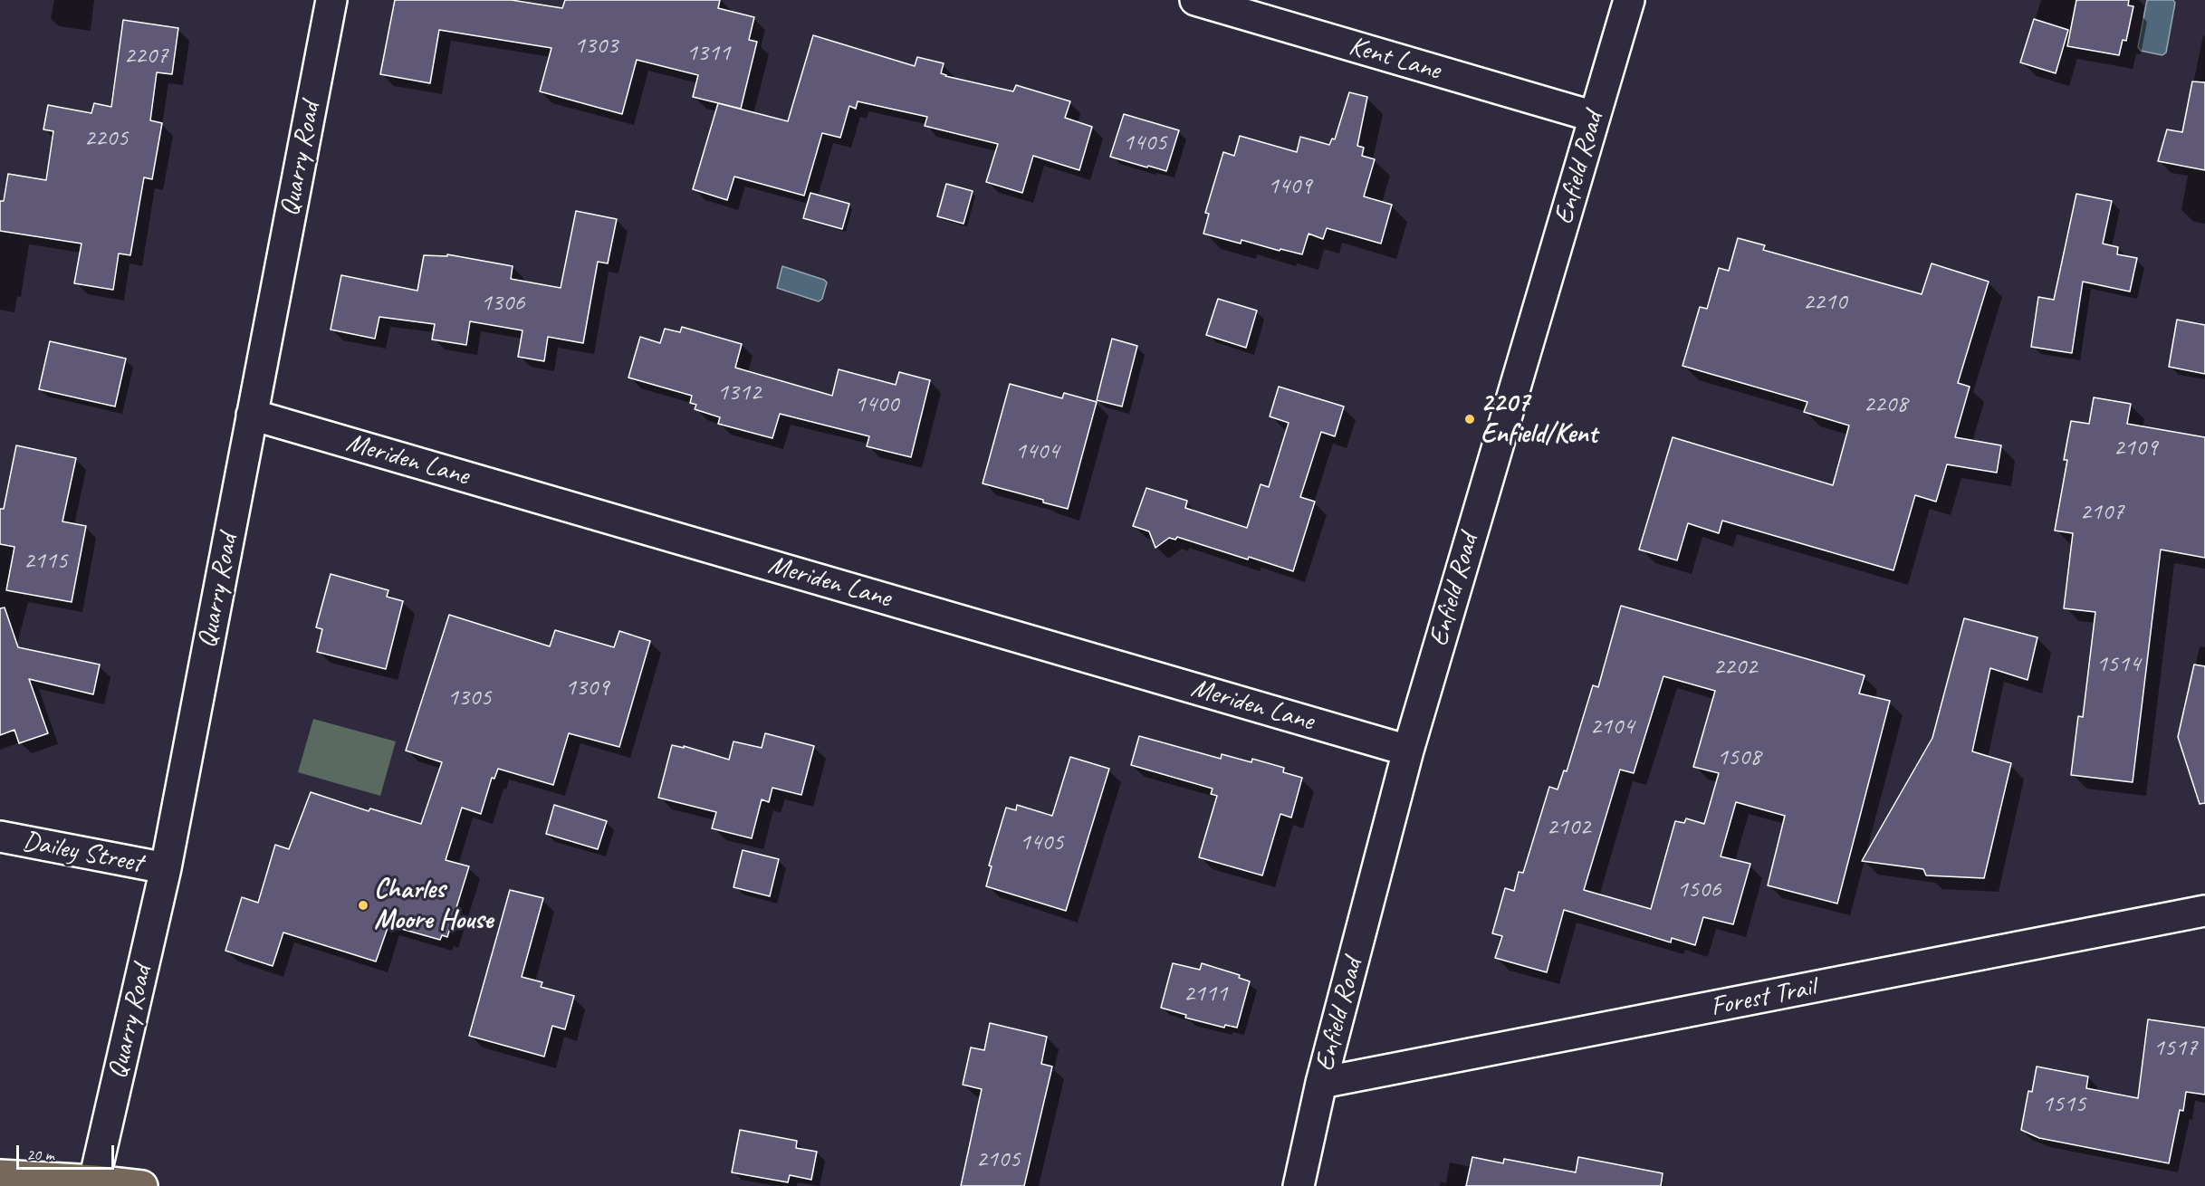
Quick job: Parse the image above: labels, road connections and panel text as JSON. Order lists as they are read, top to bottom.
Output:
{
  "streets": {
    "street": [
      "Kent Lane",
      "Quarry Road",
      "Enfield Road",
      "Meriden Lane",
      "Dailey Street",
      "Forest Trail"
    ]
  },
  "crossings": [
    ["Kent Lane", "Enfield Road"],
    ["Quarry Road", "Meriden Lane"],
    ["Quarry Road", "Dailey Street"],
    ["Enfield Road", "Meriden Lane"],
    ["Enfield Road", "Forest Trail"]
  ],
  "places": ["2207 Enfield/Kent", "Charles Moore House"],
  "house_numbers": [
    "1303",
    "1311",
    "2207",
    "2205",
    "1405",
    "1409",
    "2210",
    "1306",
    "1312",
    "1400",
    "2208",
    "2109",
    "1404",
    "2107",
    "2115",
    "1514",
    "2202",
    "1309",
    "1305",
    "2104",
    "1508",
    "2102",
    "1405",
    "1506",
    "2111",
    "1517",
    "1515",
    "2105"
  ],
  "scale_bar": "20 m"
}
